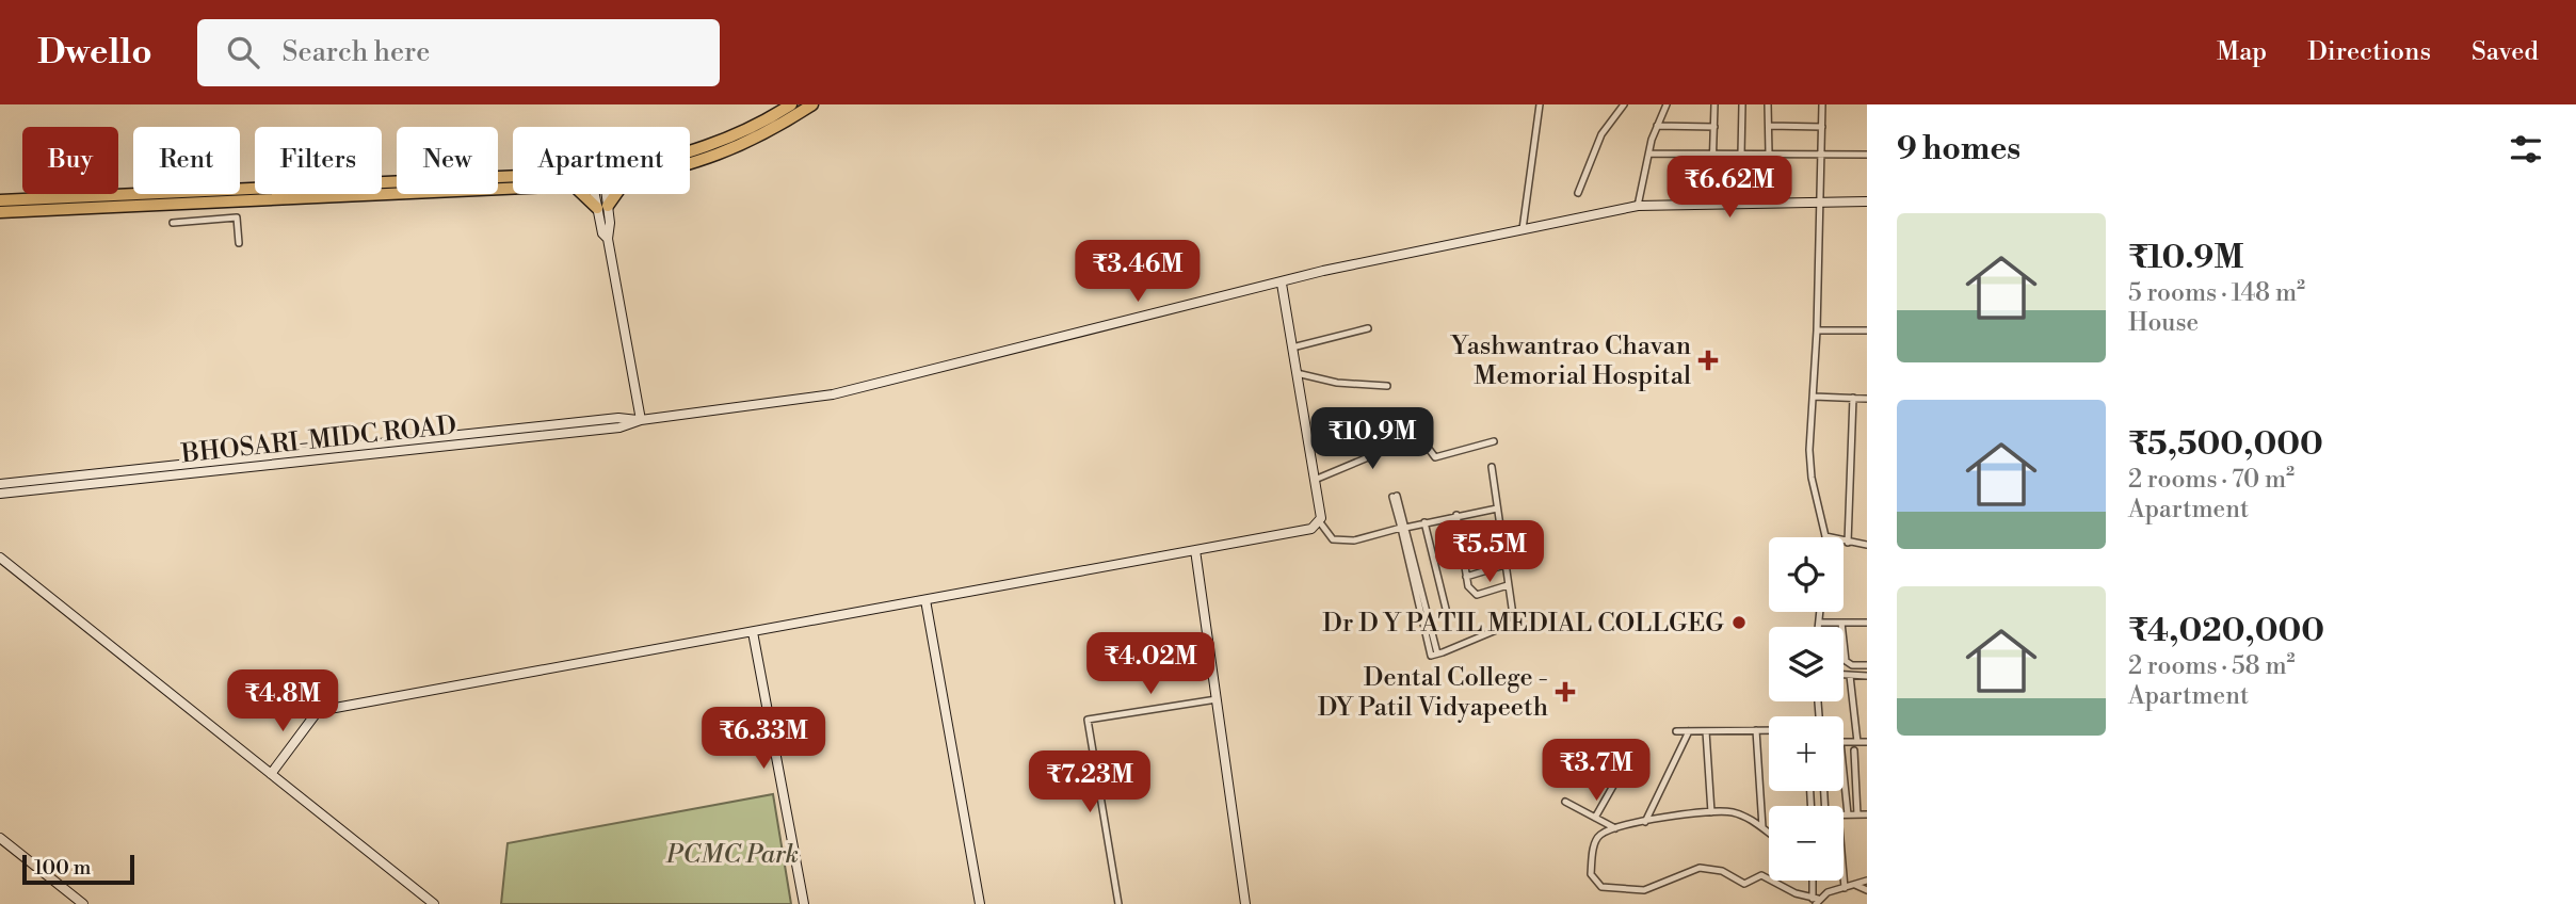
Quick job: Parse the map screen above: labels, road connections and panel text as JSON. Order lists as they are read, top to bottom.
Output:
{
  "streets": {
    "street": ["BHOSARI-MIDC ROAD"]
  },
  "parks": ["PCMC Park"],
  "places": {
    "health": ["Yashwantrao Chavan Memorial Hospital", "Dental College - DY Patil Vidyapeeth"],
    "other": ["Dr D Y PATIL MEDIAL COLLGEG"]
  },
  "scale_bar": "100 m",
  "page": {
    "header": "Dwello",
    "search": "Search here",
    "nav": ["Map", "Directions", "Saved"],
    "heading": "9 homes",
    "chip": [
      "Buy",
      "Rent",
      "Filters",
      "New",
      "Apartment"
    ],
    "price": [
      "₹6.62M",
      "₹3.46M",
      "₹10.9M",
      "₹5.5M",
      "₹4.02M",
      "₹4.8M",
      "₹6.33M",
      "₹3.7M",
      "₹7.23M"
    ],
    "list": [
      {
        "name": "₹10.9M",
        "note": "5 rooms · 148 m² · House"
      },
      {
        "name": "₹5,500,000",
        "note": "2 rooms · 70 m² · Apartment"
      },
      {
        "name": "₹4,020,000",
        "note": "2 rooms · 58 m² · Apartment"
      }
    ],
    "map_buttons": ["+", "−"],
    "scale": "100 m"
  }
}
